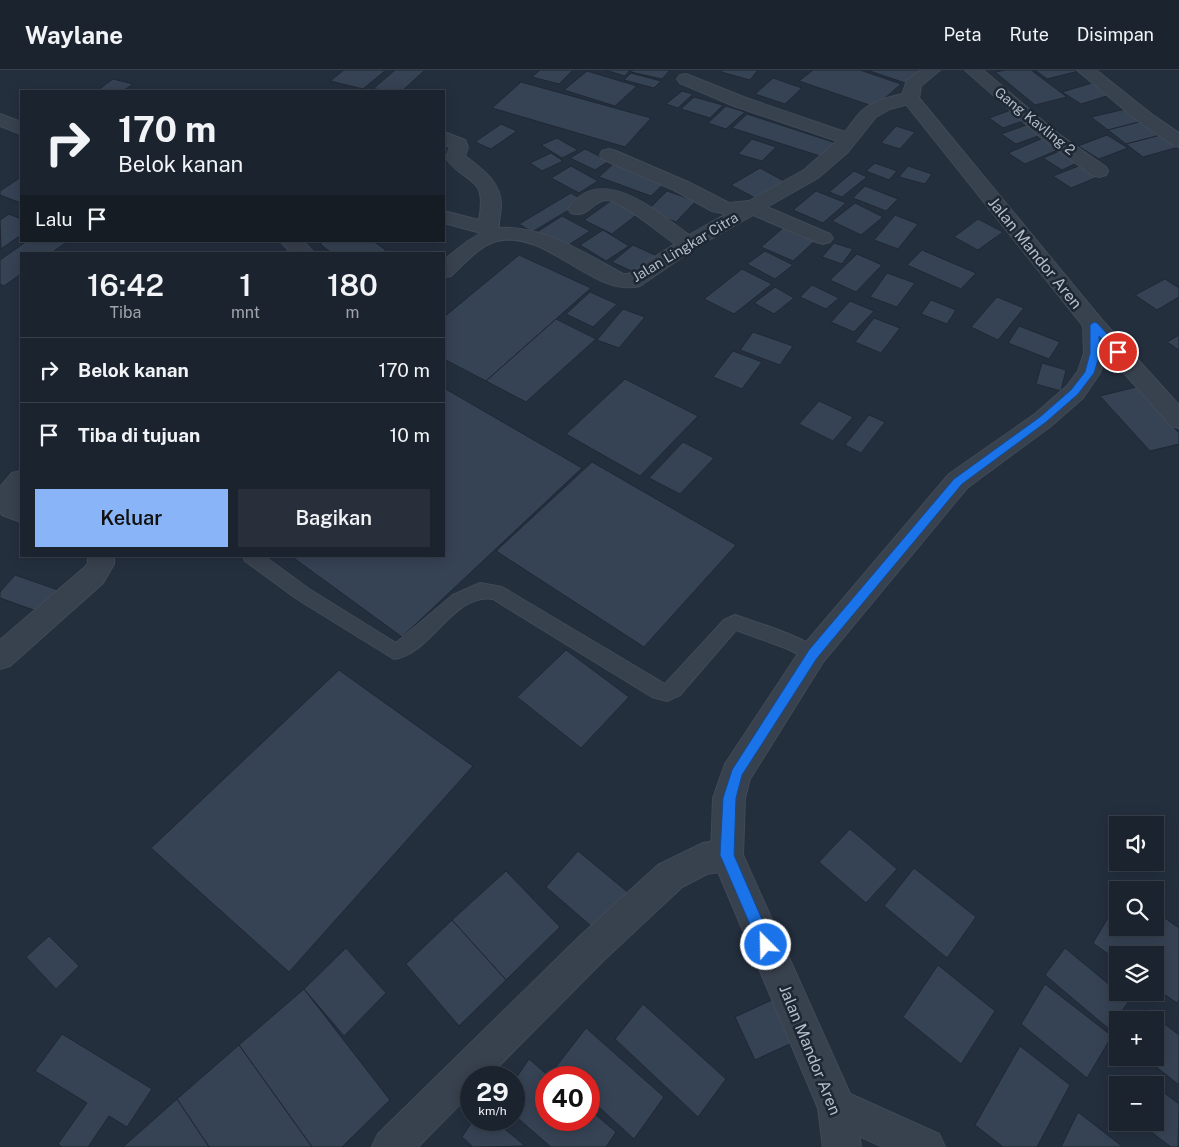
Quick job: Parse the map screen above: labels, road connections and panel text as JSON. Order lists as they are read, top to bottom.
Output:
{
  "streets": {
    "street": ["Gang Kavling 2", "Jalan Lingkar Citra", "Jalan Mandor Aren"]
  },
  "crossings": [
    ["Jalan Lingkar Citra", "Jalan Mandor Aren"]
  ],
  "page": {
    "header": "Waylane",
    "nav": ["Peta", "Rute", "Disimpan"],
    "turn": ["170 m", "Belok kanan"],
    "then": "Lalu",
    "eta": [
      "16:42",
      "Tiba",
      "1",
      "mnt",
      "180",
      "m"
    ],
    "list": [
      {
        "name": "Belok kanan",
        "value": "170 m"
      },
      {
        "name": "Tiba di tujuan",
        "value": "10 m"
      }
    ],
    "buttons": ["Keluar", "Bagikan"],
    "map_buttons": ["+", "−"],
    "speed": "29 km/h",
    "limit": "40"
  }
}
